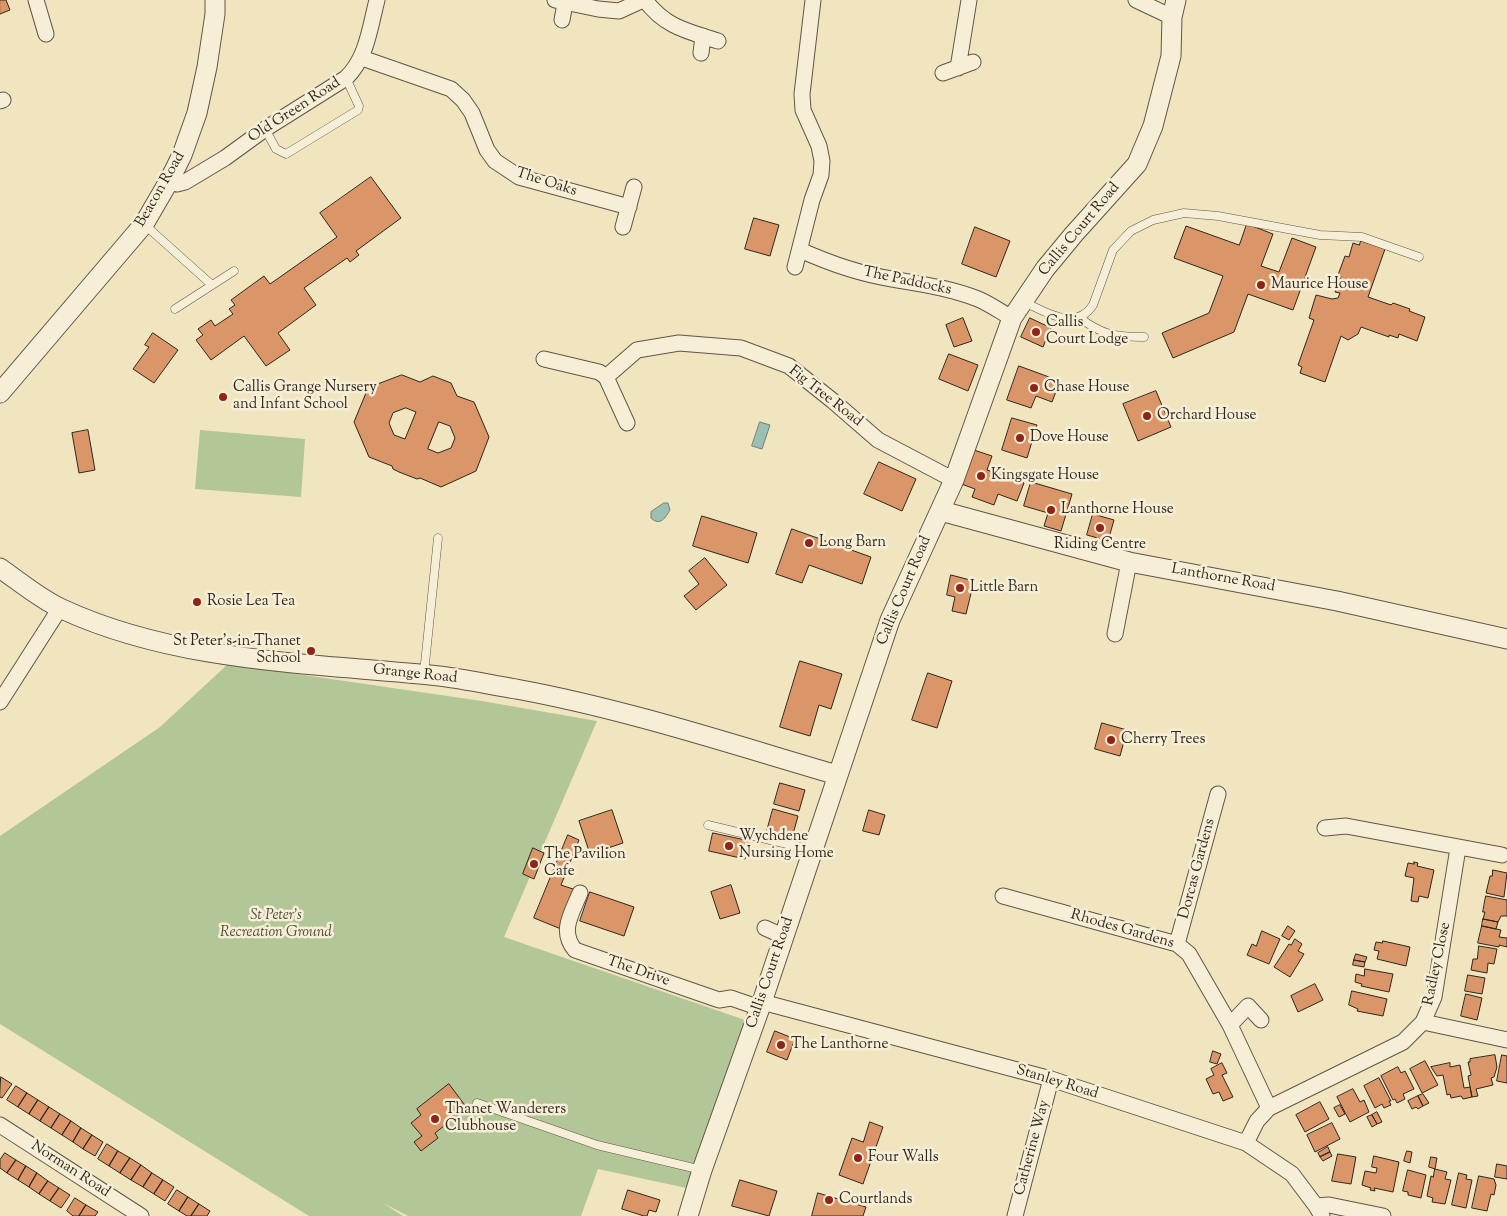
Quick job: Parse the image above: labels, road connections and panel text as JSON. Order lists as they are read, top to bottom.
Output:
{
  "streets": {
    "street": [
      "Old Green Road",
      "The Oaks",
      "Beacon Road",
      "Callis Court Road",
      "The Paddocks",
      "Fig Tree Road",
      "Lanthorne Road",
      "Grange Road",
      "Dorcas Gardens",
      "Rhodes Gardens",
      "Radley Close",
      "The Drive",
      "Stanley Road",
      "Catherine Way",
      "Norman Road"
    ]
  },
  "crossings": [
    ["Old Green Road", "The Oaks"],
    ["Old Green Road", "Beacon Road"],
    ["Callis Court Road", "The Paddocks"],
    ["Callis Court Road", "Fig Tree Road"],
    ["Callis Court Road", "Lanthorne Road"],
    ["Callis Court Road", "Grange Road"],
    ["Callis Court Road", "The Drive"],
    ["Callis Court Road", "Stanley Road"],
    ["Dorcas Gardens", "Rhodes Gardens"],
    ["Rhodes Gardens", "Radley Close"],
    ["The Drive", "Stanley Road"],
    ["Stanley Road", "Catherine Way"]
  ],
  "parks": ["St Peter's Recreation Ground"],
  "places": [
    "Maurice House",
    "Callis Court Lodge",
    "Chase House",
    "Callis Grange Nursery and Infant School",
    "Orchard House",
    "Dove House",
    "Kingsgate House",
    "Lanthorne House",
    "Riding Centre",
    "Long Barn",
    "Little Barn",
    "Rosie Lea Tea",
    "St Peter's-in-Thanet School",
    "Cherry Trees",
    "Wychdene Nursing Home",
    "The Pavilion Cafe",
    "The Lanthorne",
    "Thanet Wanderers Clubhouse",
    "Four Walls",
    "Courtlands"
  ]
}
